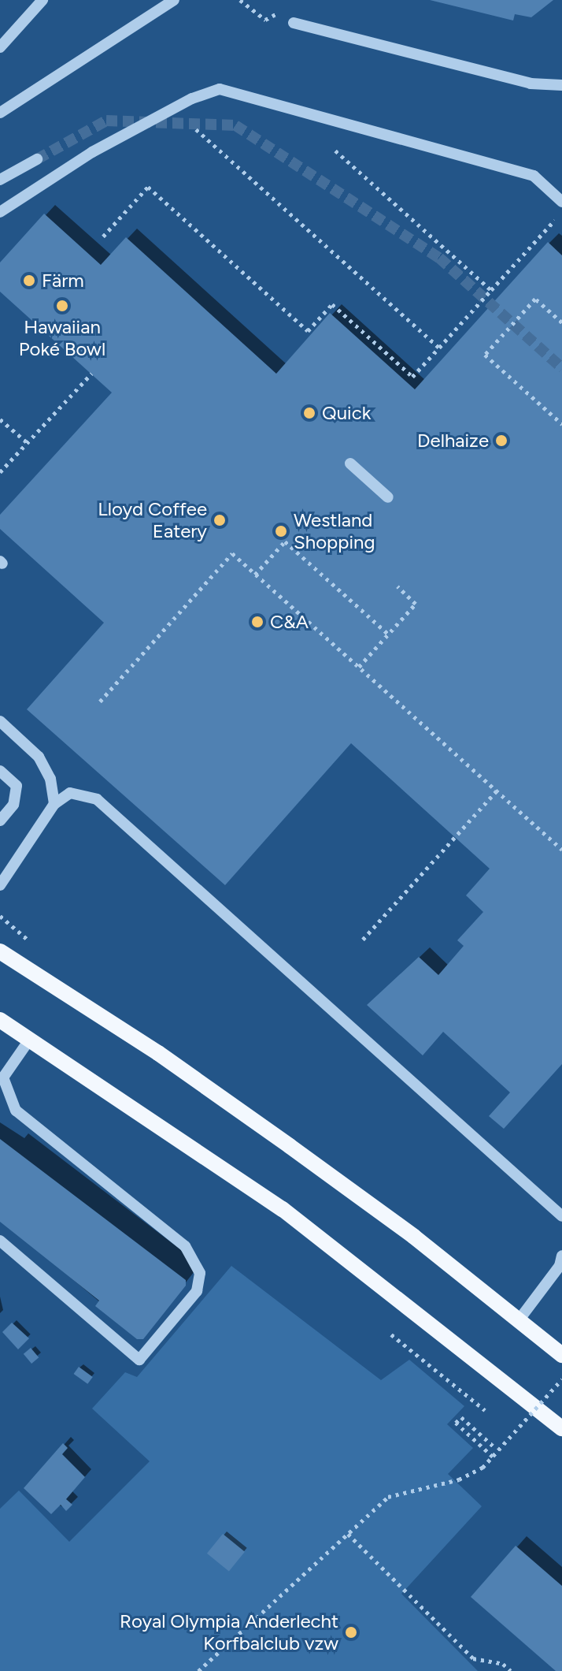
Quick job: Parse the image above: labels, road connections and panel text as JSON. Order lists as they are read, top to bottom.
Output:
{
  "places": [
    "Färm",
    "Hawaiian Poké Bowl",
    "Quick",
    "Delhaize",
    "Lloyd Coffee Eatery",
    "Westland Shopping",
    "C&A",
    "Royal Olympia Anderlecht Korfbalclub vzw"
  ]
}
